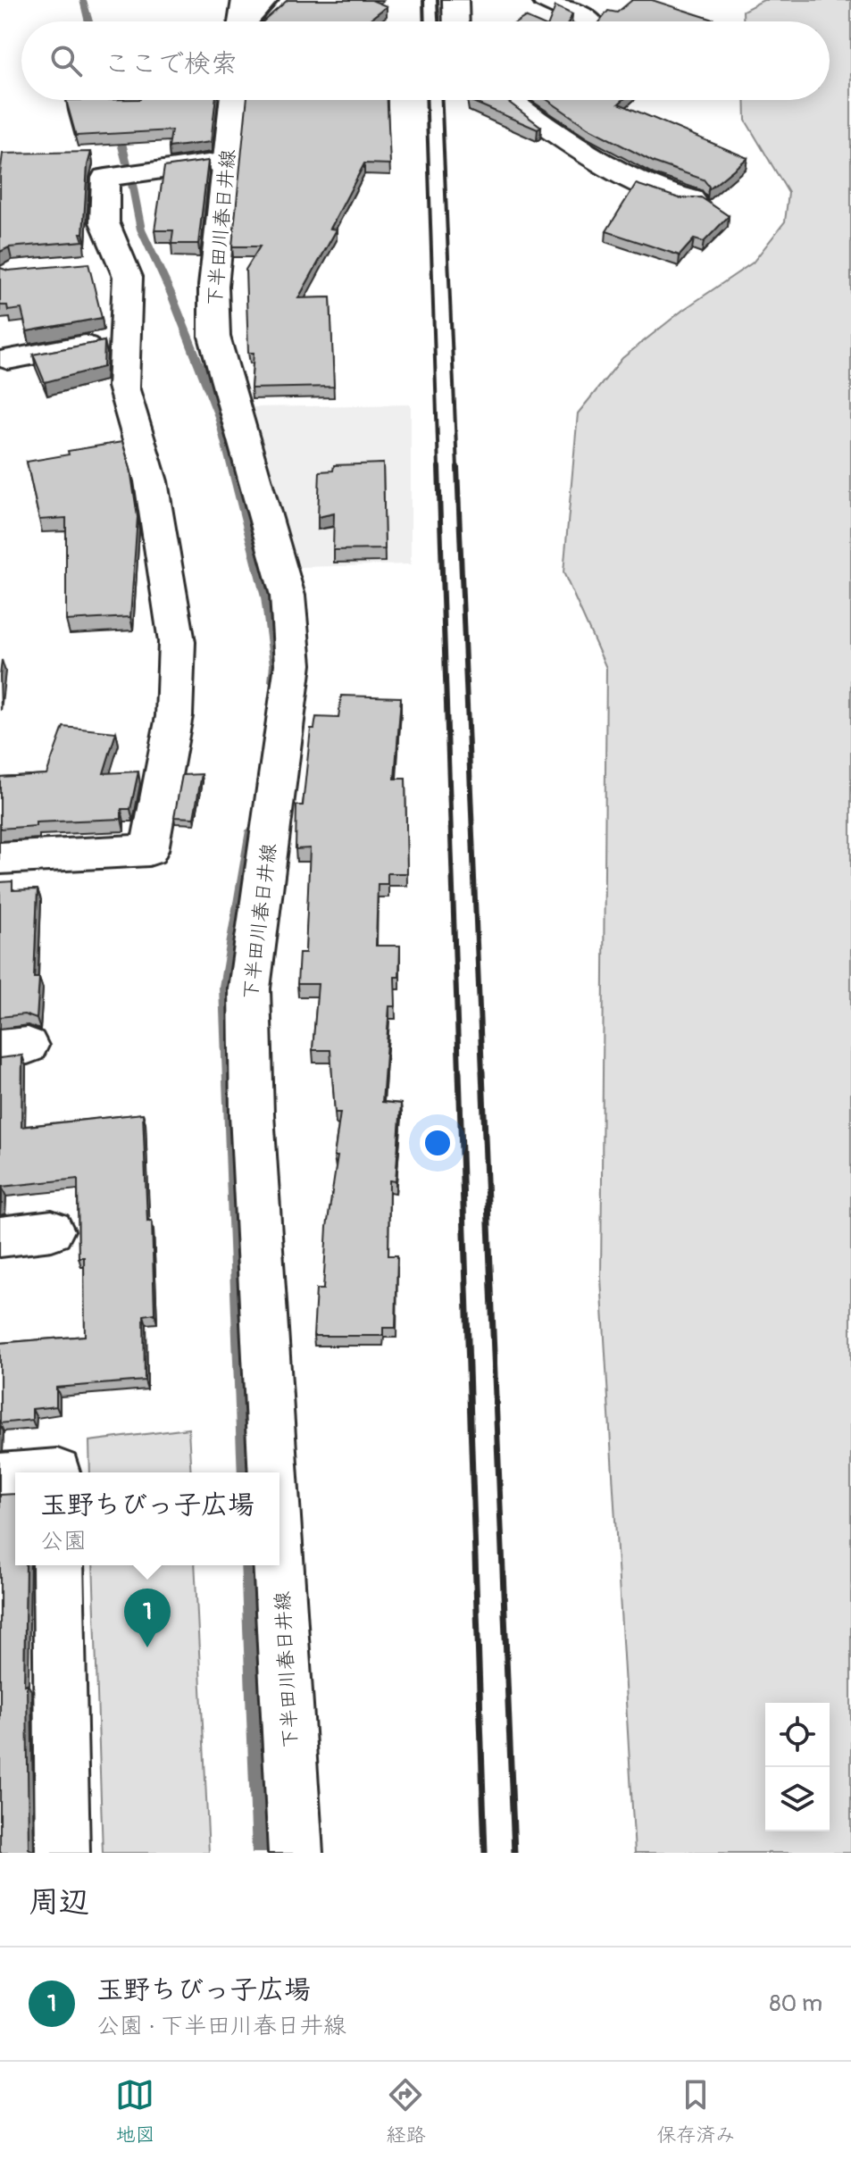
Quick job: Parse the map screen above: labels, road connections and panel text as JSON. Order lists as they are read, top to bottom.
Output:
{
  "streets": {
    "street": ["下半田川春日井線"]
  },
  "page": {
    "search": "ここで検索",
    "popup": ["玉野ちびっ子広場", "公園"],
    "pins": "1",
    "heading": "周辺",
    "list": [
      {
        "mark": "1",
        "name": "玉野ちびっ子広場",
        "note": "公園 · 下半田川春日井線",
        "value": "80 m"
      }
    ],
    "nav": ["地図", "経路", "保存済み"]
  }
}
